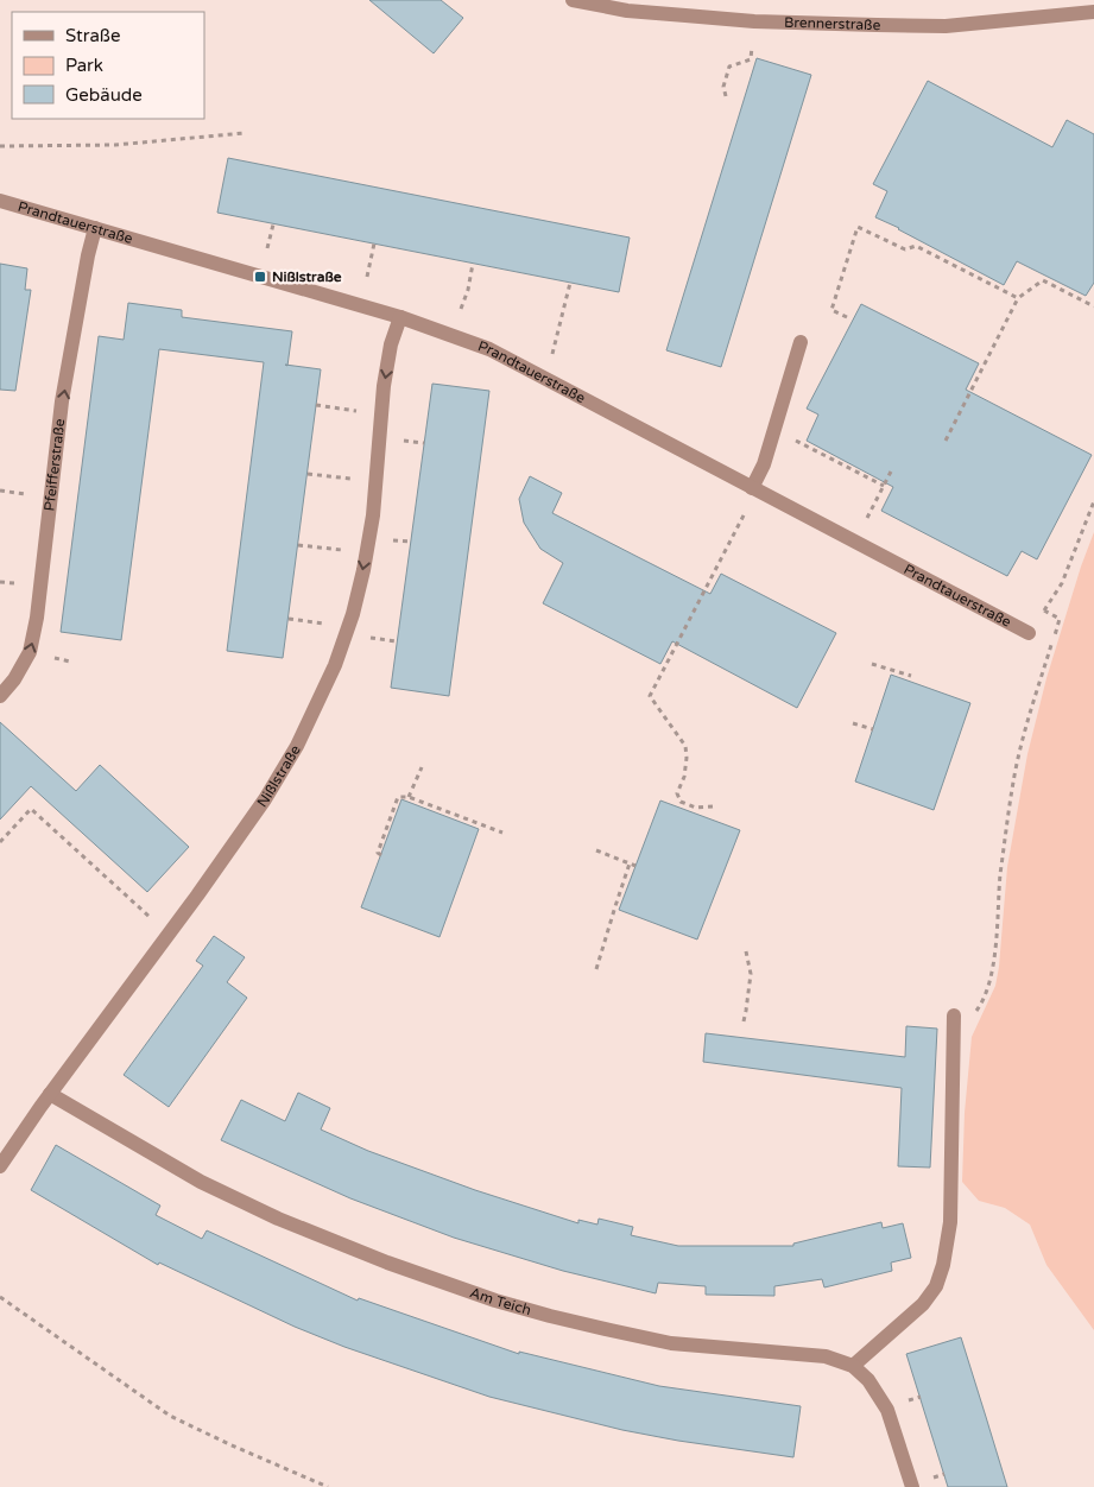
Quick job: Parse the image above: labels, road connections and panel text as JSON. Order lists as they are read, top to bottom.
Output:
{
  "streets": {
    "street": [
      "Brennerstraße",
      "Prandtauerstraße",
      "Pfeifferstraße",
      "Nißlstraße",
      "Am Teich"
    ]
  },
  "crossings": [
    ["Prandtauerstraße", "Pfeifferstraße"],
    ["Prandtauerstraße", "Nißlstraße"],
    ["Nißlstraße", "Am Teich"]
  ],
  "one_way": ["Pfeifferstraße", "Nißlstraße"],
  "places": {
    "transit": ["Nißlstraße"]
  },
  "legend": ["Straße", "Park", "Gebäude"]
}
